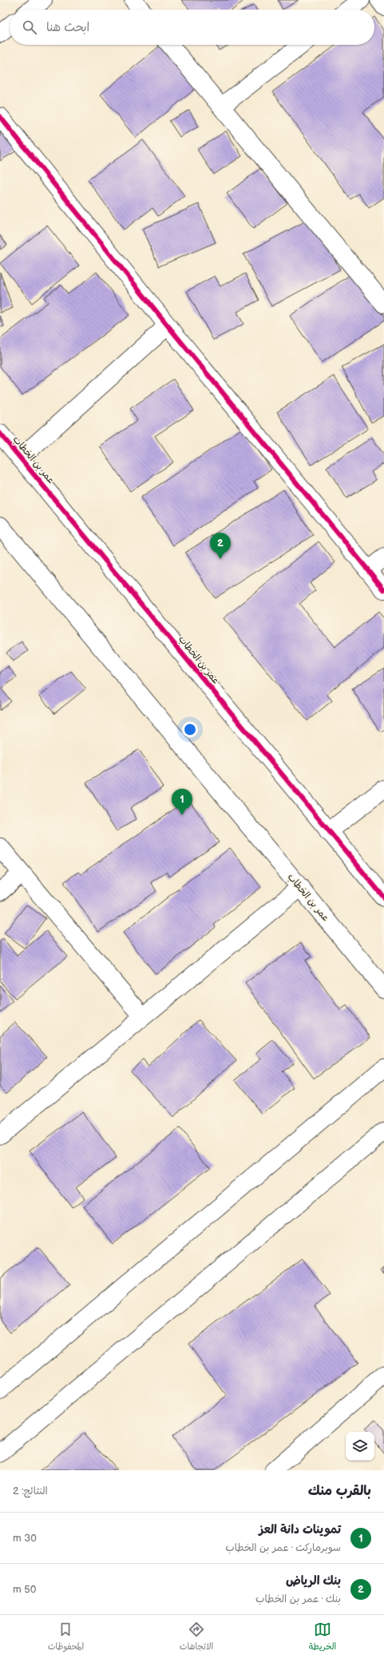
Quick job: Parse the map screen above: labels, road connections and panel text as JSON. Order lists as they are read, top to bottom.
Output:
{
  "streets": {
    "street": ["عمر بن الخطاب"]
  },
  "page": {
    "search": "ابحث هنا",
    "pins": ["2", "1"],
    "heading": ["بالقرب منك", "النتائج: 2"],
    "list": [
      {
        "mark": "1",
        "name": "تموينات دانة العز",
        "note": "سوبرماركت · عمر بن الخطاب",
        "value": "30 m"
      },
      {
        "mark": "2",
        "name": "بنك الرياض",
        "note": "بنك · عمر بن الخطاب",
        "value": "50 m"
      }
    ],
    "nav": ["الخريطة", "الاتجاهات", "المحفوظات"]
  }
}
